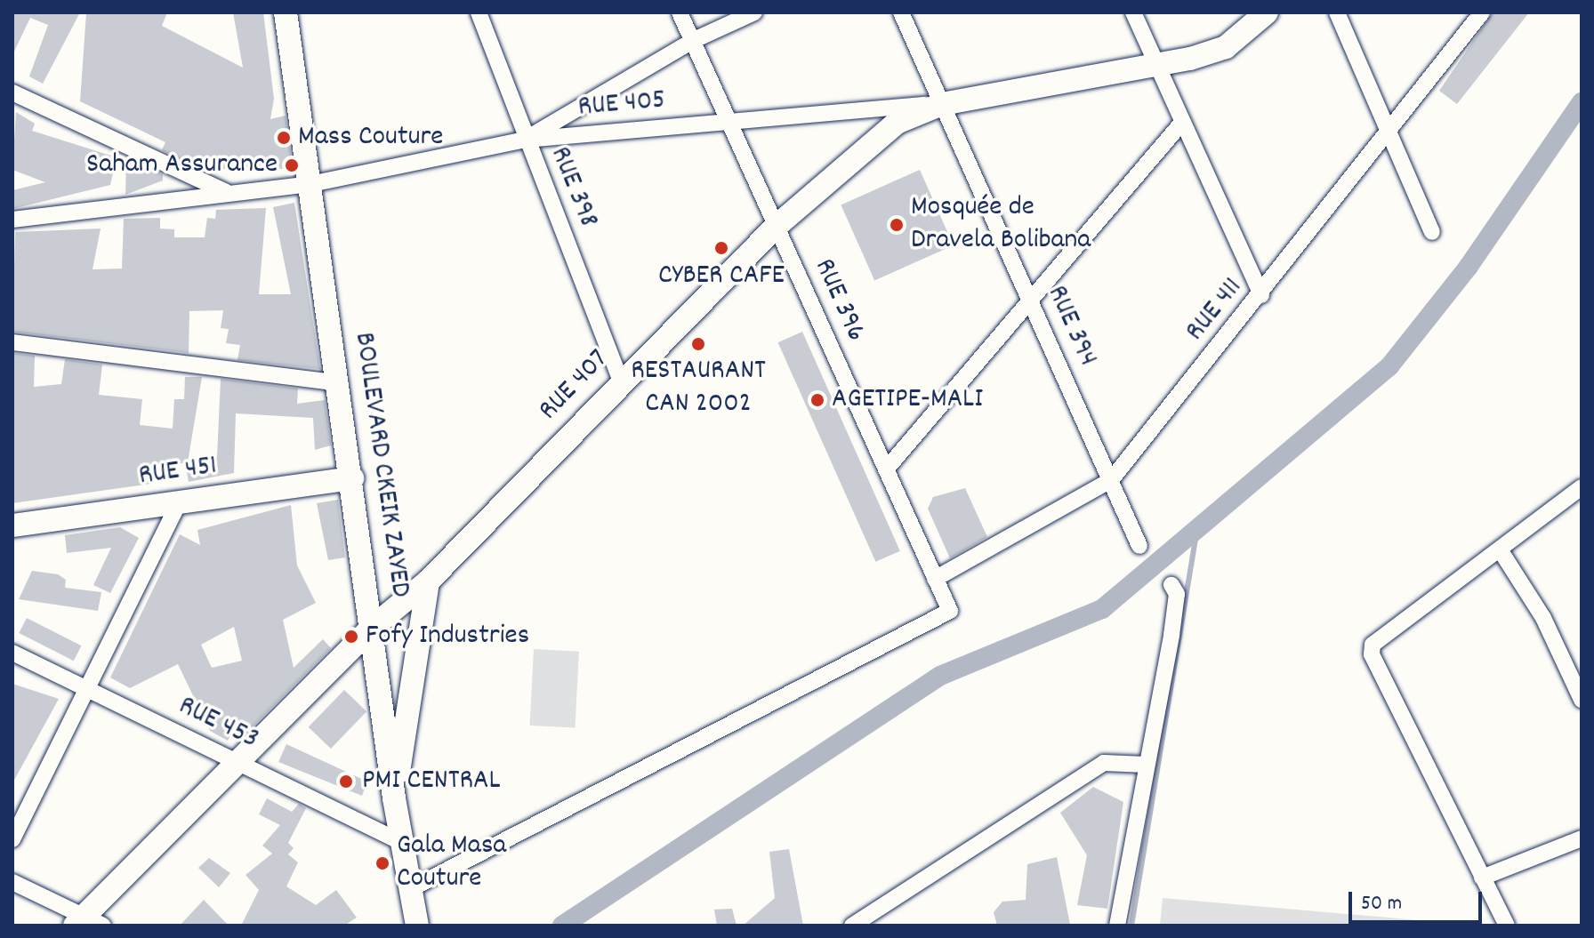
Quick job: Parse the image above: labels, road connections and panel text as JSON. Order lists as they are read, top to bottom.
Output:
{
  "streets": {
    "main road": ["RUE 407", "BOULEVARD CKEIK ZAYED", "RUE 451"],
    "street": [
      "RUE 405",
      "RUE 398",
      "RUE 396",
      "RUE 411",
      "RUE 394",
      "RUE 453"
    ]
  },
  "crossings": [
    ["RUE 405", "RUE 398"],
    ["RUE 405", "RUE 396"],
    ["RUE 405", "RUE 394"],
    ["RUE 405", "RUE 407"],
    ["RUE 405", "BOULEVARD CKEIK ZAYED"],
    ["RUE 398", "RUE 407"],
    ["RUE 396", "RUE 411"],
    ["RUE 396", "RUE 407"],
    ["RUE 396", "BOULEVARD CKEIK ZAYED"],
    ["RUE 411", "RUE 394"],
    ["RUE 394", "RUE 407"],
    ["RUE 407", "BOULEVARD CKEIK ZAYED"],
    ["RUE 407", "RUE 453"],
    ["BOULEVARD CKEIK ZAYED", "RUE 451"],
    ["BOULEVARD CKEIK ZAYED", "RUE 453"]
  ],
  "places": [
    "Mass Couture",
    "Saham Assurance",
    "Mosquée de Dravela Bolibana",
    "CYBER CAFE",
    "RESTAURANT CAN 2002",
    "AGETIPE-MALI",
    "Fofy Industries",
    "PMI CENTRAL",
    "Gala Masa Couture"
  ],
  "scale_bar": "50 m"
}
